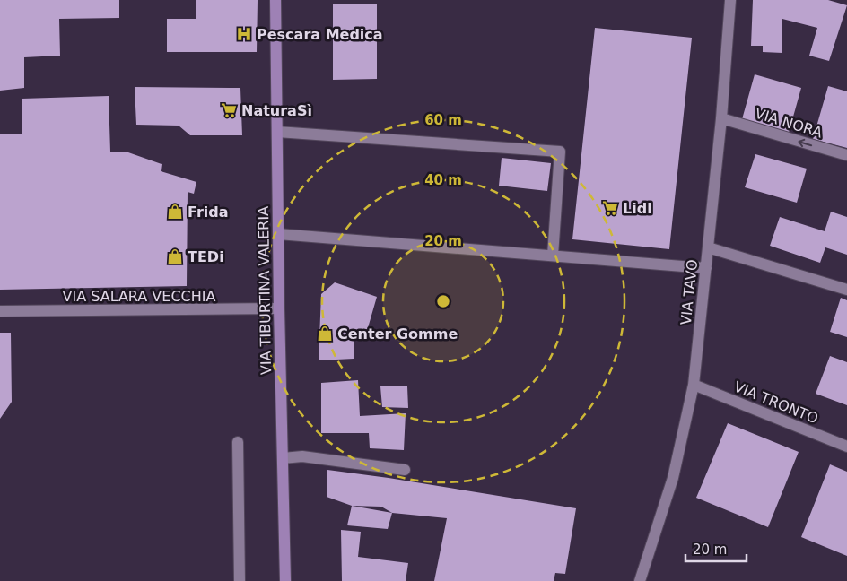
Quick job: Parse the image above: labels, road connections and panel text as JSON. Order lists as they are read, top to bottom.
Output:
{
  "streets": {
    "main road": ["VIA TIBURTINA VALERIA"],
    "street": [
      "VIA NORA",
      "VIA TAVO",
      "VIA SALARA VECCHIA",
      "VIA TRONTO"
    ]
  },
  "crossings": [
    ["VIA NORA", "VIA TAVO"],
    ["VIA TIBURTINA VALERIA", "VIA SALARA VECCHIA"],
    ["VIA TAVO", "VIA TRONTO"]
  ],
  "one_way": ["VIA NORA"],
  "places": {
    "hospital": ["Pescara Medica"],
    "supermarket": ["NaturaSì", "Lidl"],
    "shop": ["Frida", "TEDi", "Center Gomme"]
  },
  "scale_bar": "20 m",
  "rings": ["60 m", "40 m", "20 m"]
}
